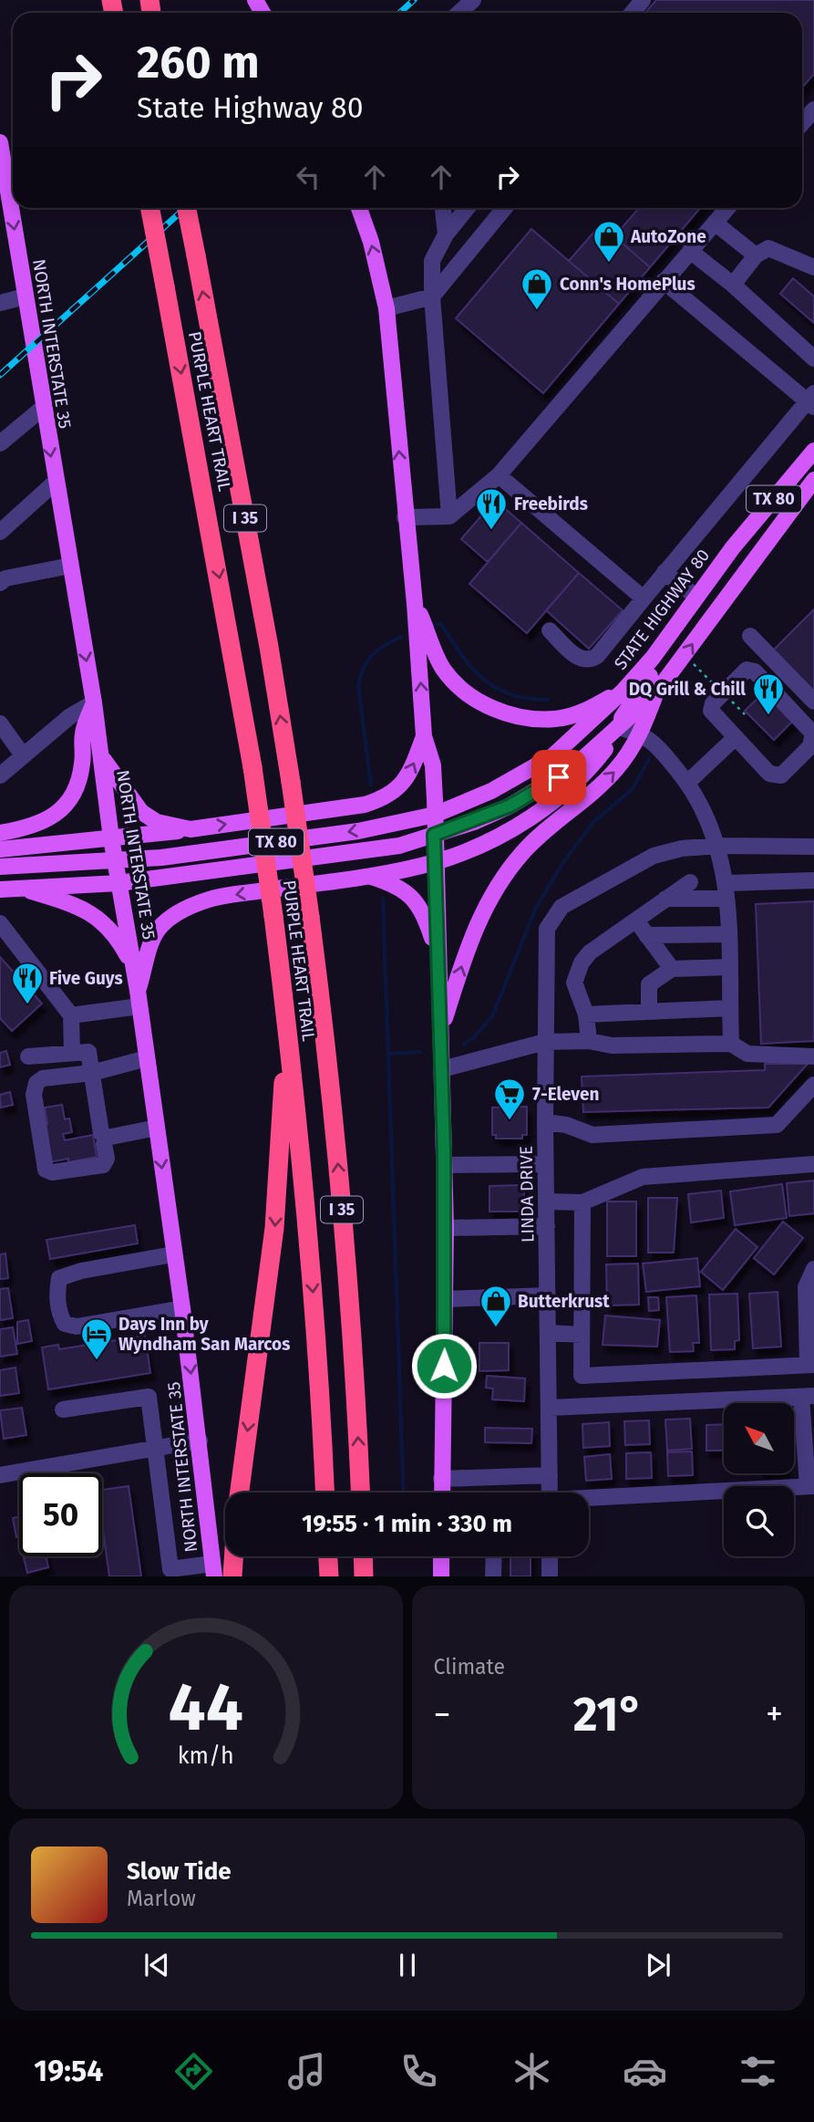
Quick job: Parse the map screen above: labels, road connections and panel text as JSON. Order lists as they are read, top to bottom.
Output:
{
  "streets": {
    "highway": ["PURPLE HEART TRAIL", "I 35"],
    "main road": ["NORTH INTERSTATE 35", "TX 80", "STATE HIGHWAY 80"],
    "street": ["LINDA DRIVE"]
  },
  "crossings": [
    ["NORTH INTERSTATE 35", "TX 80"],
    ["NORTH INTERSTATE 35", "STATE HIGHWAY 80"],
    ["TX 80", "STATE HIGHWAY 80"]
  ],
  "one_way": ["NORTH INTERSTATE 35"],
  "places": {
    "shop": ["AutoZone", "Conn's HomePlus", "Butterkrust"],
    "restaurant": ["Freebirds", "DQ Grill & Chill", "Five Guys"],
    "supermarket": ["7-Eleven"],
    "hotel": ["Days Inn by Wyndham San Marcos"]
  },
  "north": "top left",
  "page": {
    "turn": ["260 m", "State Highway 80"],
    "limit": "50",
    "trip": "19:55 · 1 min · 330 m",
    "tile": "Climate",
    "heat": ["−", "21°", "+"],
    "song": ["Slow Tide", "Marlow"],
    "tabs": "19:54",
    "gauge": ["44", "km/h"]
  }
}
